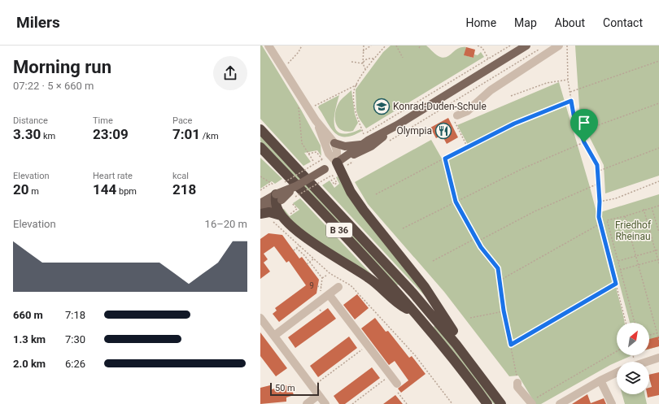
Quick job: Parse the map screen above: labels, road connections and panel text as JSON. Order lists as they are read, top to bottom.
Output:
{
  "streets": {
    "highway": ["B 36"]
  },
  "parks": ["Friedhof Rheinau"],
  "places": {
    "school or university": ["Konrad-Duden-Schule"],
    "restaurant": ["Olympia"]
  },
  "house_numbers": ["9"],
  "scale_bar": "50 m",
  "north": "top right",
  "page": {
    "header": "Milers",
    "nav": [
      "Home",
      "Map",
      "About",
      "Contact"
    ],
    "heading": ["Morning run", "07:22 · 5 × 660 m"],
    "stats": [
      ["Distance", "3.30 km"],
      ["Time", "23:09"],
      ["Pace", "7:01 /km"],
      ["Elevation", "20 m"],
      ["Heart rate", "144 bpm"],
      ["kcal", "218"]
    ],
    "chart": ["Elevation", "16–20 m"],
    "list": [
      {
        "name": "660 m",
        "note": "7:18"
      },
      {
        "name": "1.3 km",
        "note": "7:30"
      },
      {
        "name": "2.0 km",
        "note": "6:26"
      }
    ],
    "scale": "50 m"
  }
}
